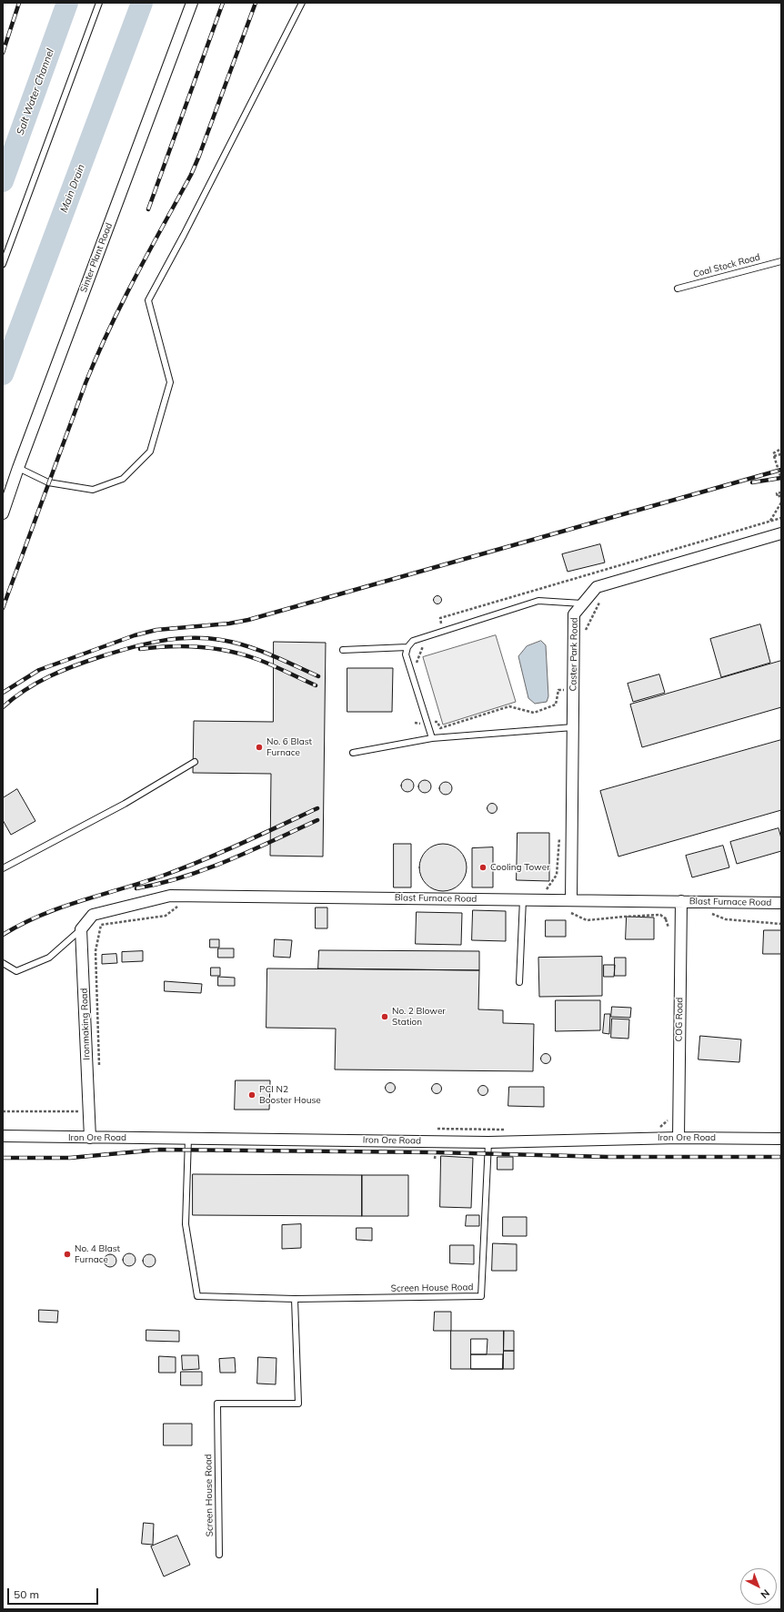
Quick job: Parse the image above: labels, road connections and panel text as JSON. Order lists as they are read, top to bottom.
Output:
{
  "streets": {
    "street": [
      "Sinter Plant Road",
      "Caster Park Road",
      "Blast Furnace Road",
      "COG Road",
      "Ironmaking Road",
      "Iron Ore Road"
    ],
    "lane": ["Coal Stock Road", "Screen House Road"]
  },
  "crossings": [
    ["Caster Park Road", "Blast Furnace Road"],
    ["Blast Furnace Road", "COG Road"],
    ["Blast Furnace Road", "Ironmaking Road"],
    ["COG Road", "Iron Ore Road"],
    ["Ironmaking Road", "Iron Ore Road"],
    ["Iron Ore Road", "Screen House Road"]
  ],
  "water": ["Salt Water Channel", "Main Drain"],
  "places": [
    "No. 6 Blast Furnace",
    "Cooling Tower",
    "No. 2 Blower Station",
    "PCI N2 Booster House",
    "No. 4 Blast Furnace"
  ],
  "scale_bar": "50 m",
  "north": "bottom right"
}
